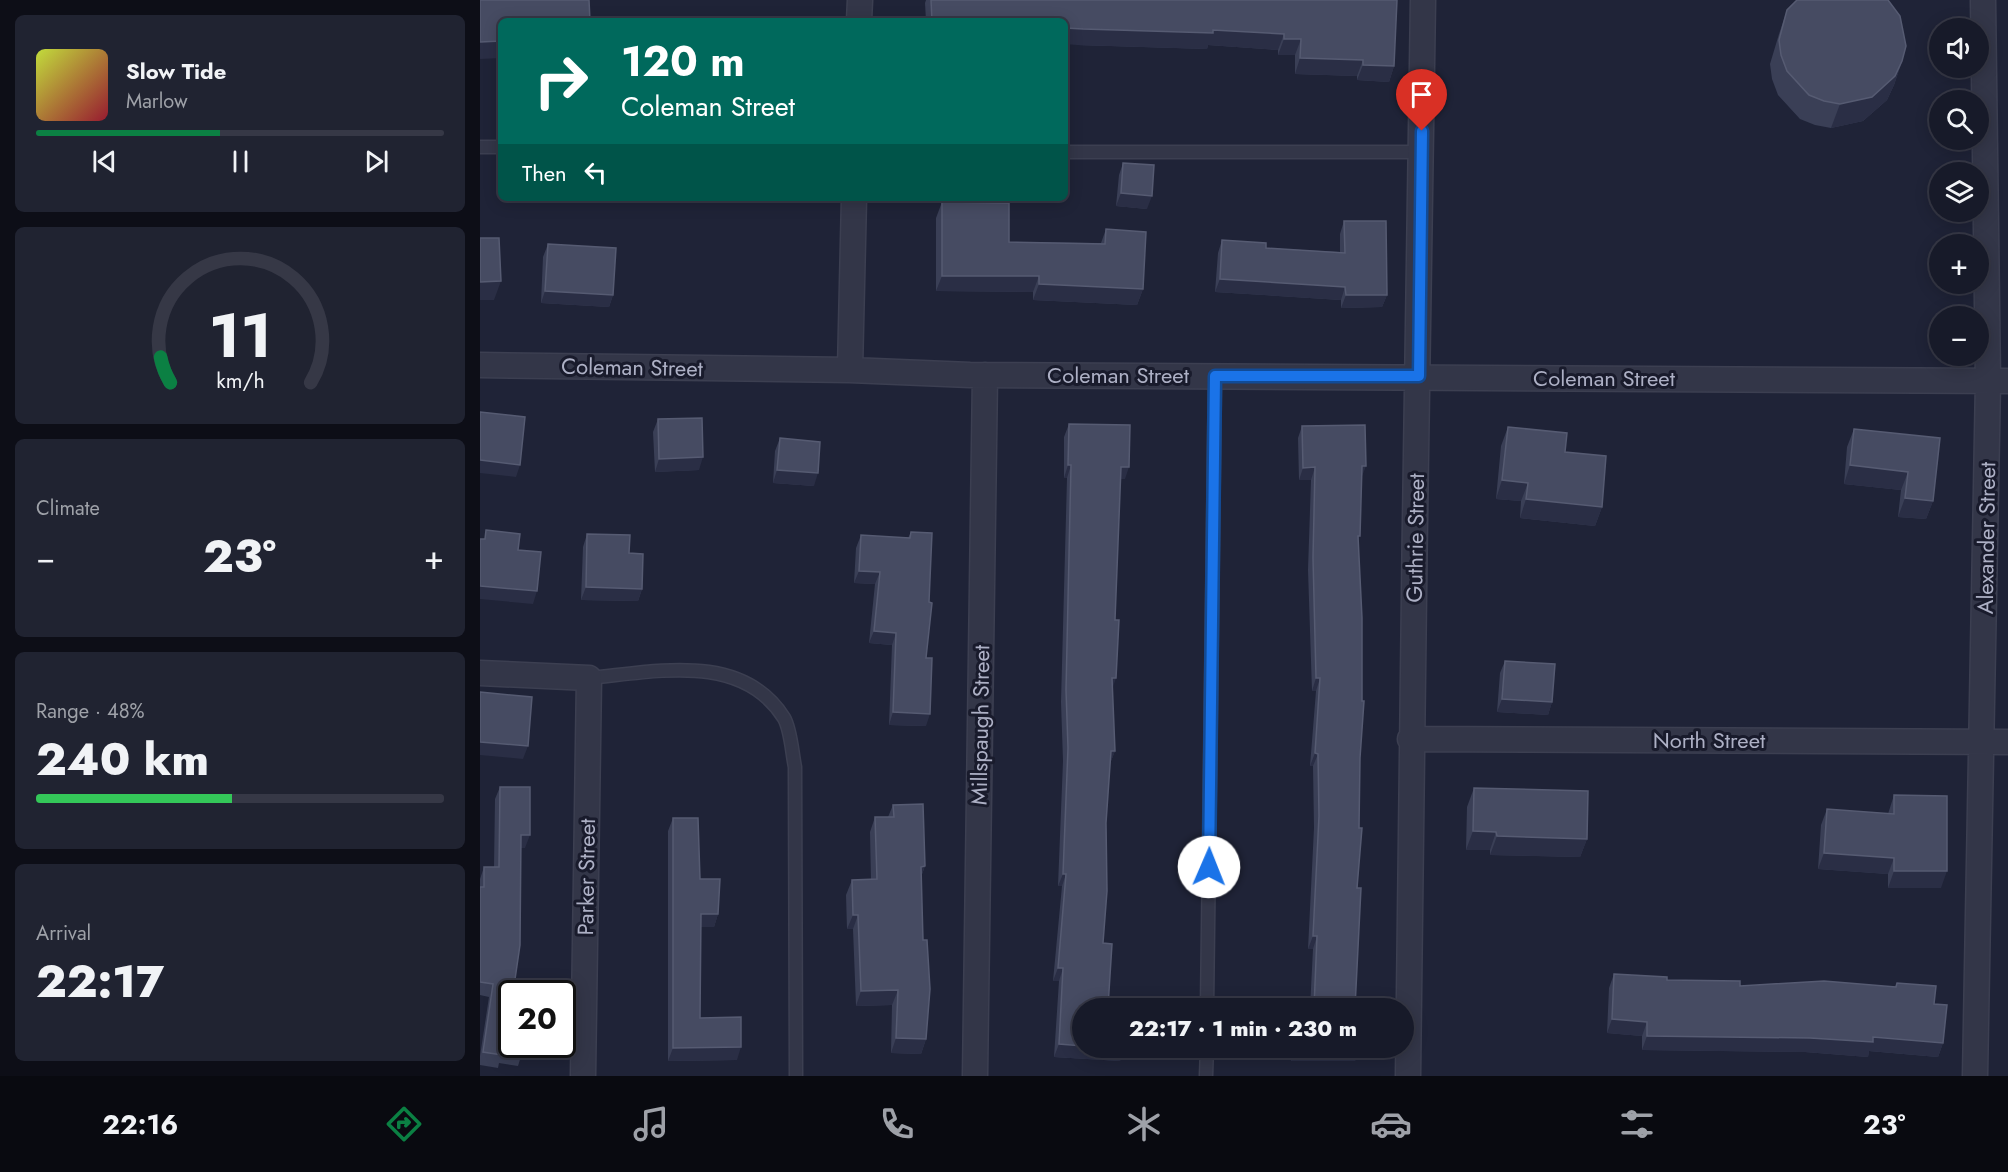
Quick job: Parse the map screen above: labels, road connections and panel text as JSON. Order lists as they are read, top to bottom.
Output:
{
  "streets": {
    "street": [
      "Coleman Street",
      "Guthrie Street",
      "Alexander Street",
      "Millspaugh Street",
      "North Street",
      "Parker Street"
    ]
  },
  "crossings": [
    ["Coleman Street", "Guthrie Street"],
    ["Coleman Street", "Alexander Street"],
    ["Coleman Street", "Millspaugh Street"],
    ["Guthrie Street", "North Street"],
    ["Alexander Street", "North Street"]
  ],
  "page": {
    "map_buttons": ["+", "−"],
    "turn": ["120 m", "Coleman Street"],
    "song": ["Slow Tide", "Marlow"],
    "then": "Then",
    "tile": [
      "Climate",
      ["Range · 48%", "240 km"],
      ["Arrival", "22:17"]
    ],
    "heat": ["−", "23°", "+"],
    "limit": "20",
    "trip": "22:17 · 1 min · 230 m",
    "tabs": ["22:16", "23°"],
    "gauge": ["11", "km/h"]
  }
}
